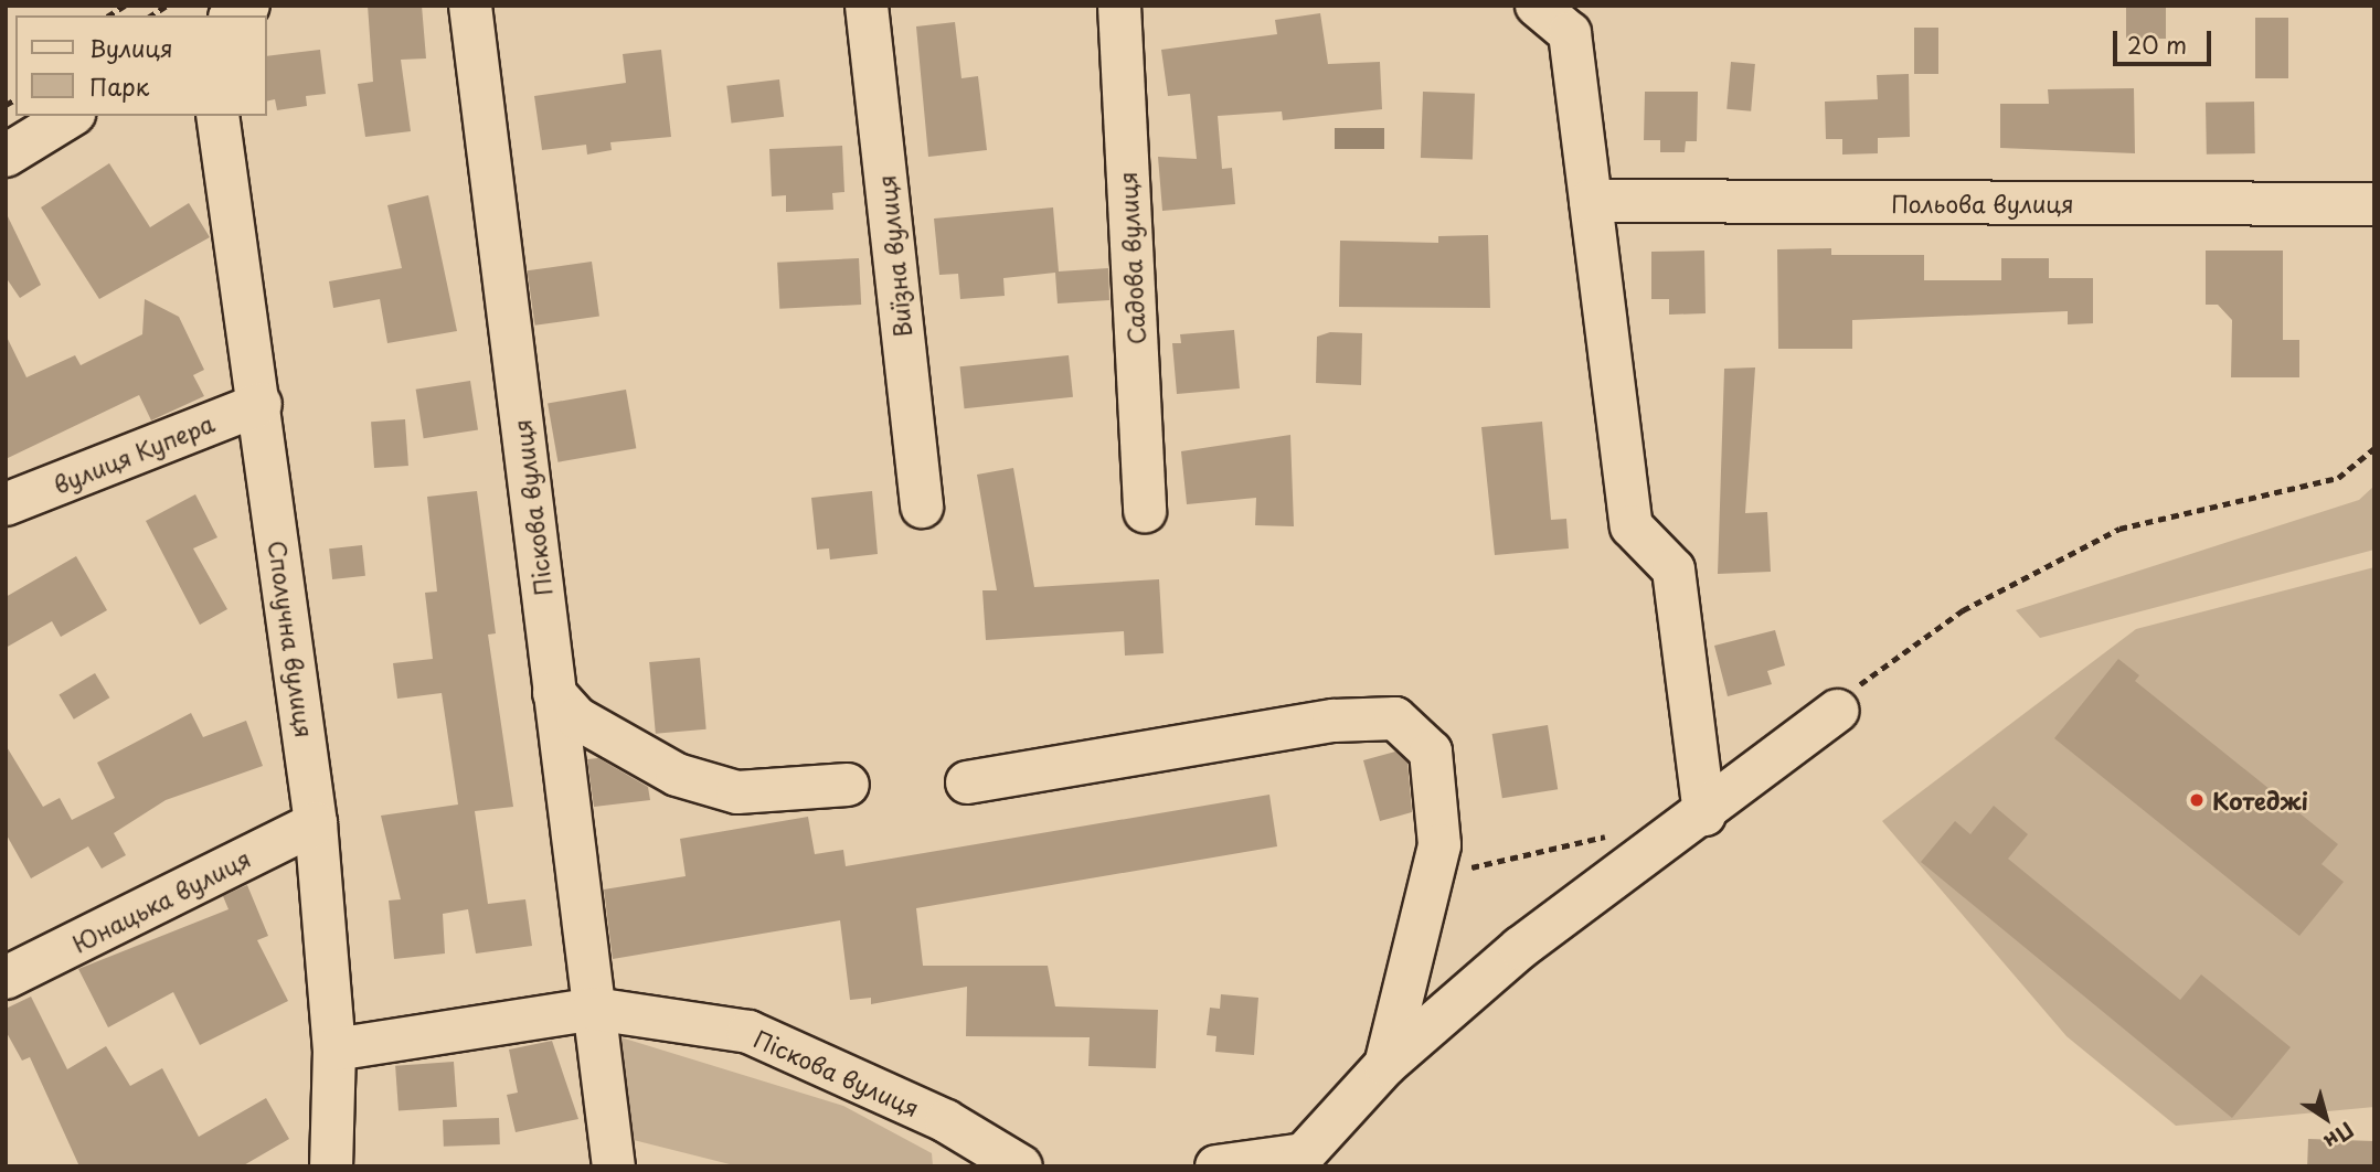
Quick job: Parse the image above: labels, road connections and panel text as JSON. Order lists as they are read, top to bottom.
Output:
{
  "streets": {
    "street": [
      "Польова вулиця",
      "Виїзна вулиця",
      "Садова вулиця",
      "вулиця Купера",
      "Піскова вулиця",
      "Сполучна вулиця",
      "Юнацька вулиця"
    ]
  },
  "crossings": [
    ["вулиця Купера", "Сполучна вулиця"],
    ["Сполучна вулиця", "Юнацька вулиця"]
  ],
  "places": ["Котеджі"],
  "legend": ["Вулиця", "Парк"],
  "scale_bar": "20 m",
  "north": "bottom right"
}
